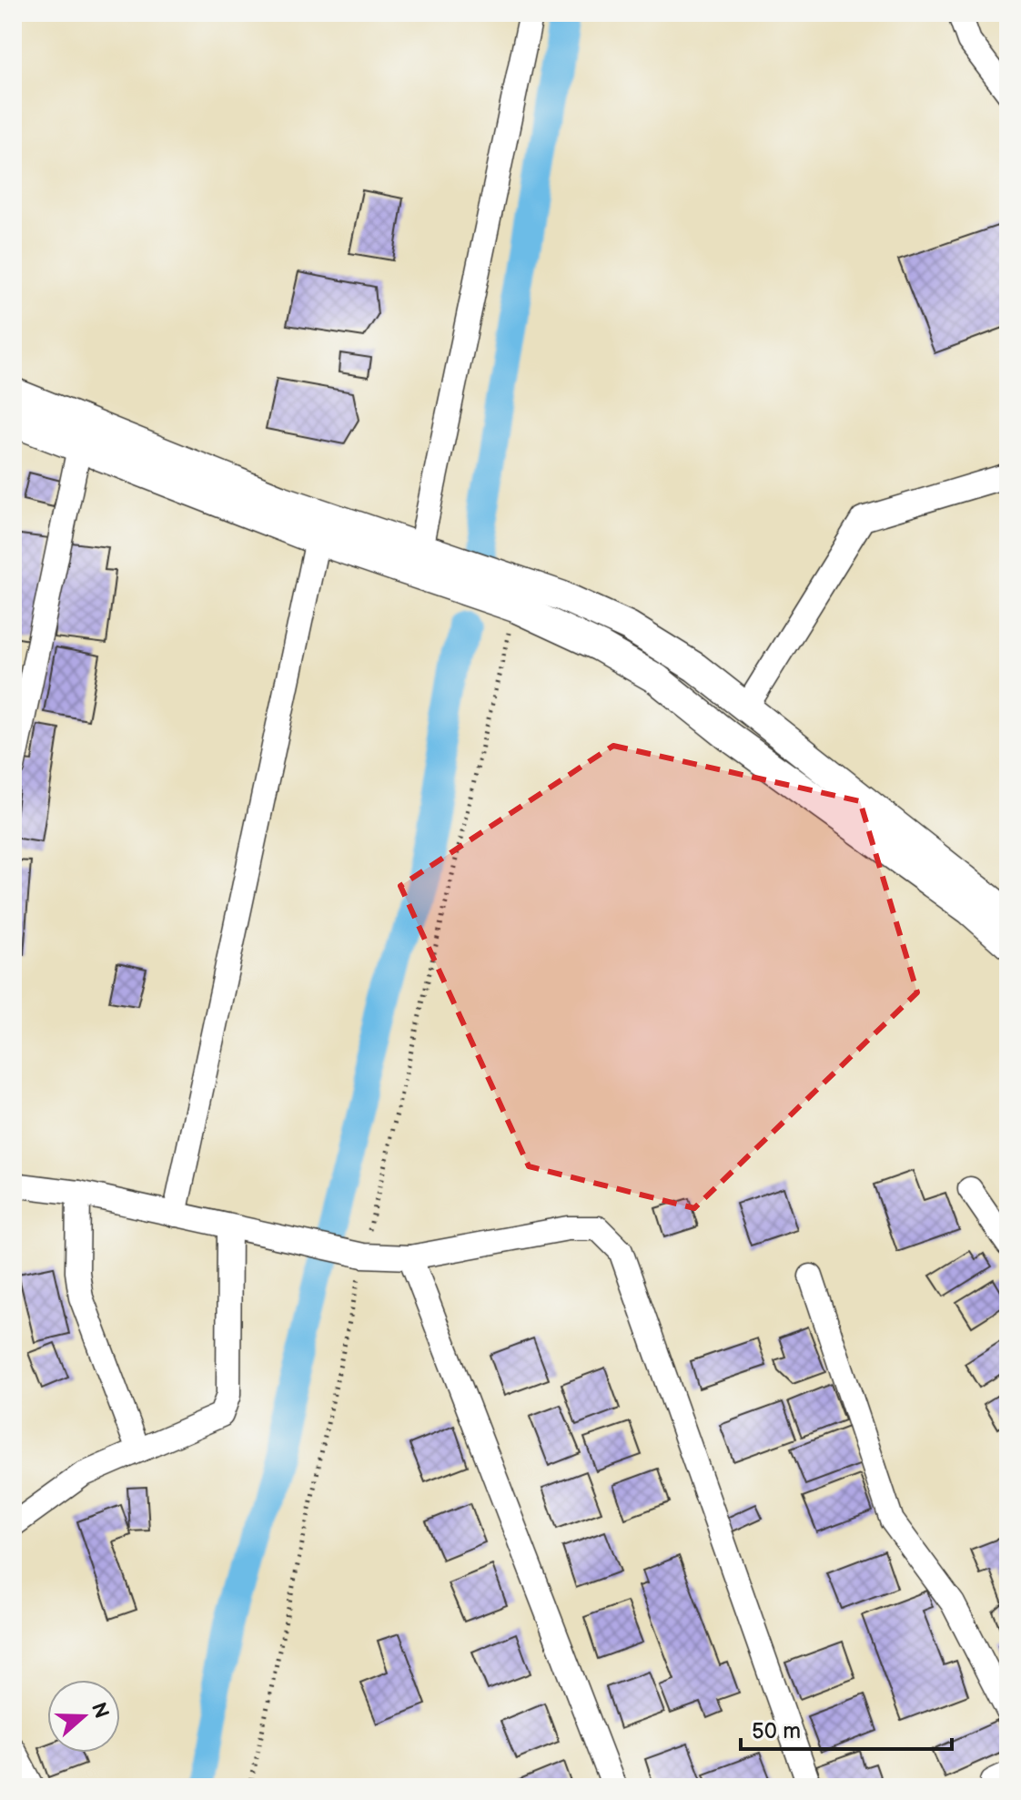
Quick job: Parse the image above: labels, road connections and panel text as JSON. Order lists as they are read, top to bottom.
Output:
{
  "scale_bar": "50 m",
  "north": "right"
}
